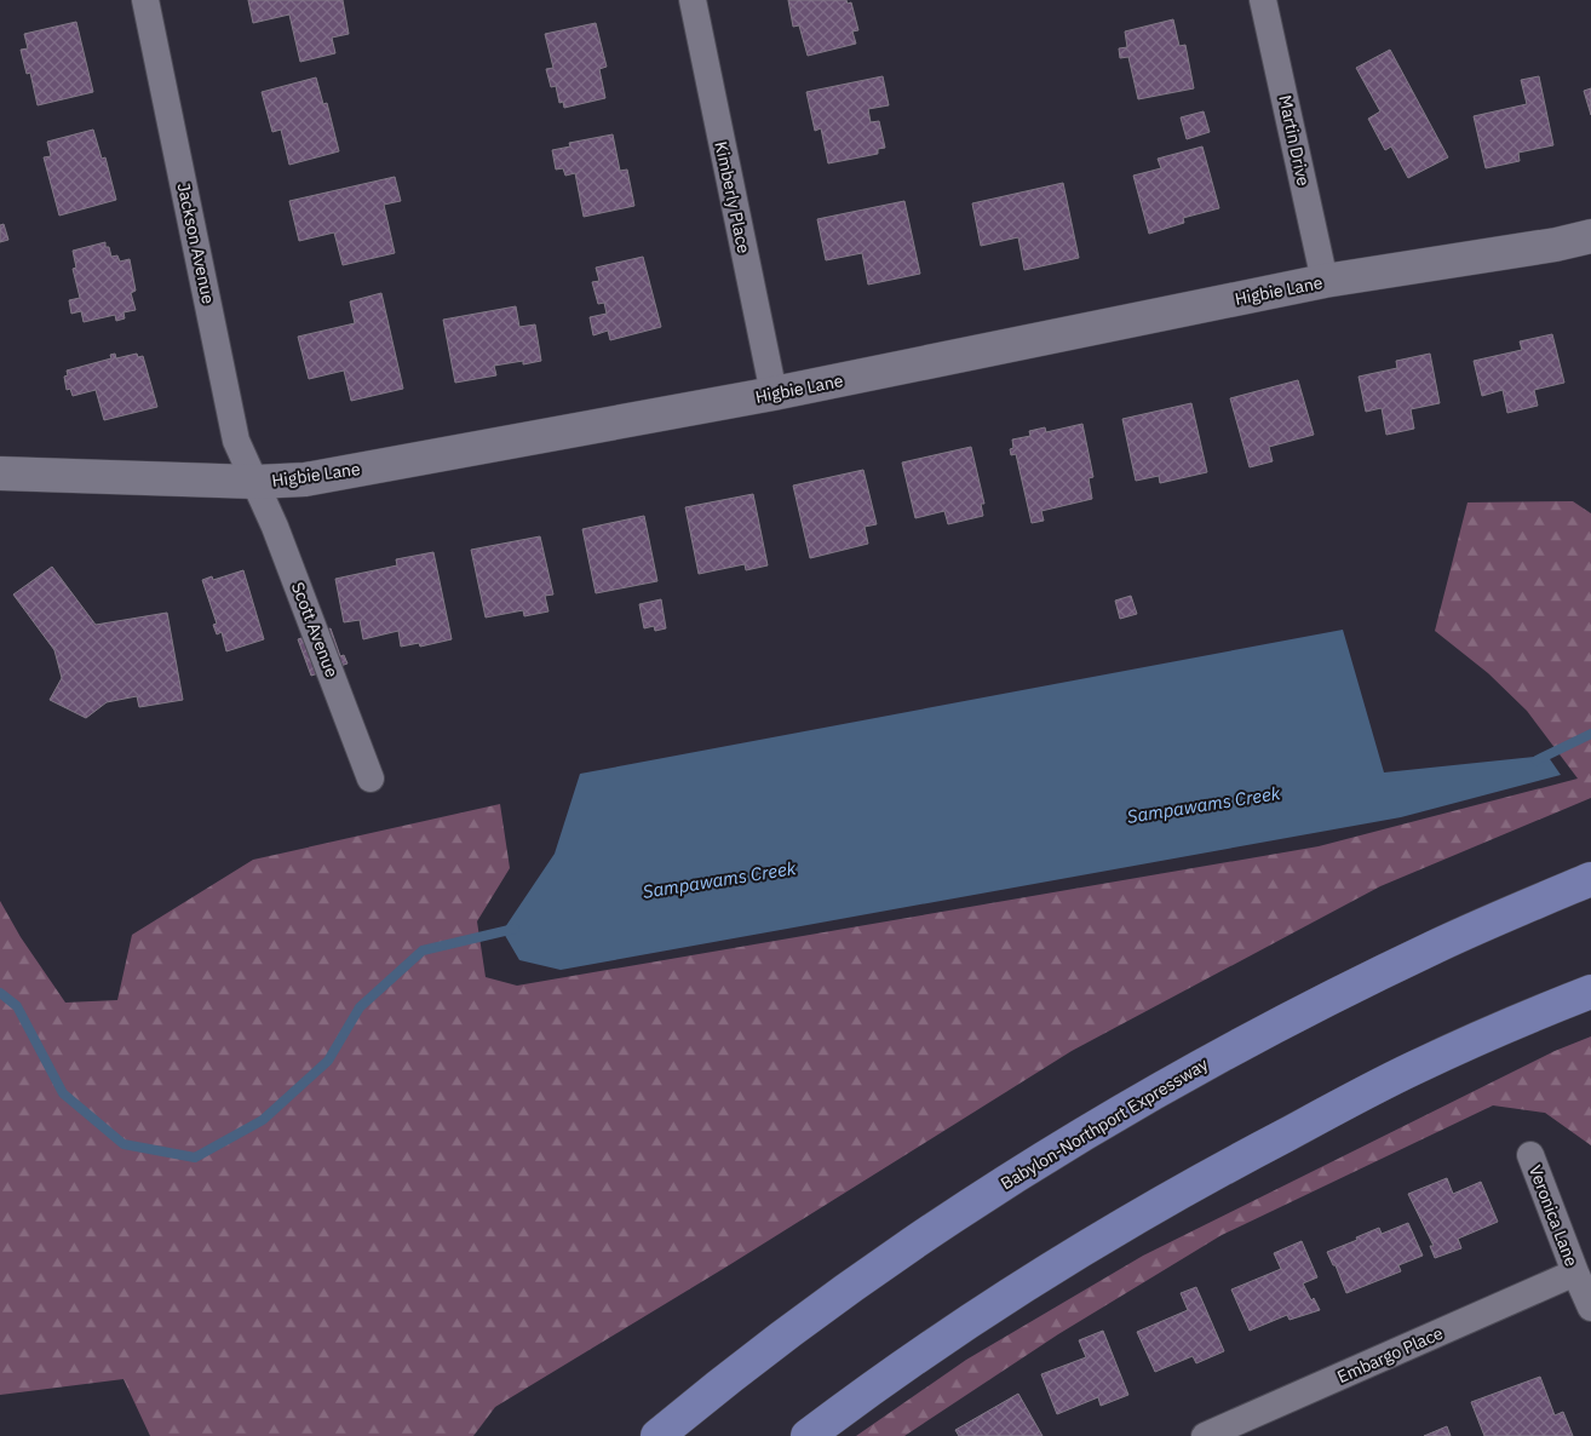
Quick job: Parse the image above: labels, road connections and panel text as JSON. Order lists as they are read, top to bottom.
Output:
{
  "streets": {
    "main road": ["Babylon-Northport Expressway"],
    "street": [
      "Martin Drive",
      "Kimberly Place",
      "Jackson Avenue",
      "Higbie Lane",
      "Scott Avenue",
      "Veronica Lane",
      "Embargo Place"
    ]
  },
  "crossings": [
    ["Martin Drive", "Higbie Lane"],
    ["Kimberly Place", "Higbie Lane"],
    ["Jackson Avenue", "Higbie Lane"],
    ["Jackson Avenue", "Scott Avenue"],
    ["Higbie Lane", "Scott Avenue"],
    ["Veronica Lane", "Embargo Place"]
  ],
  "water": ["Sampawams Creek"]
}
